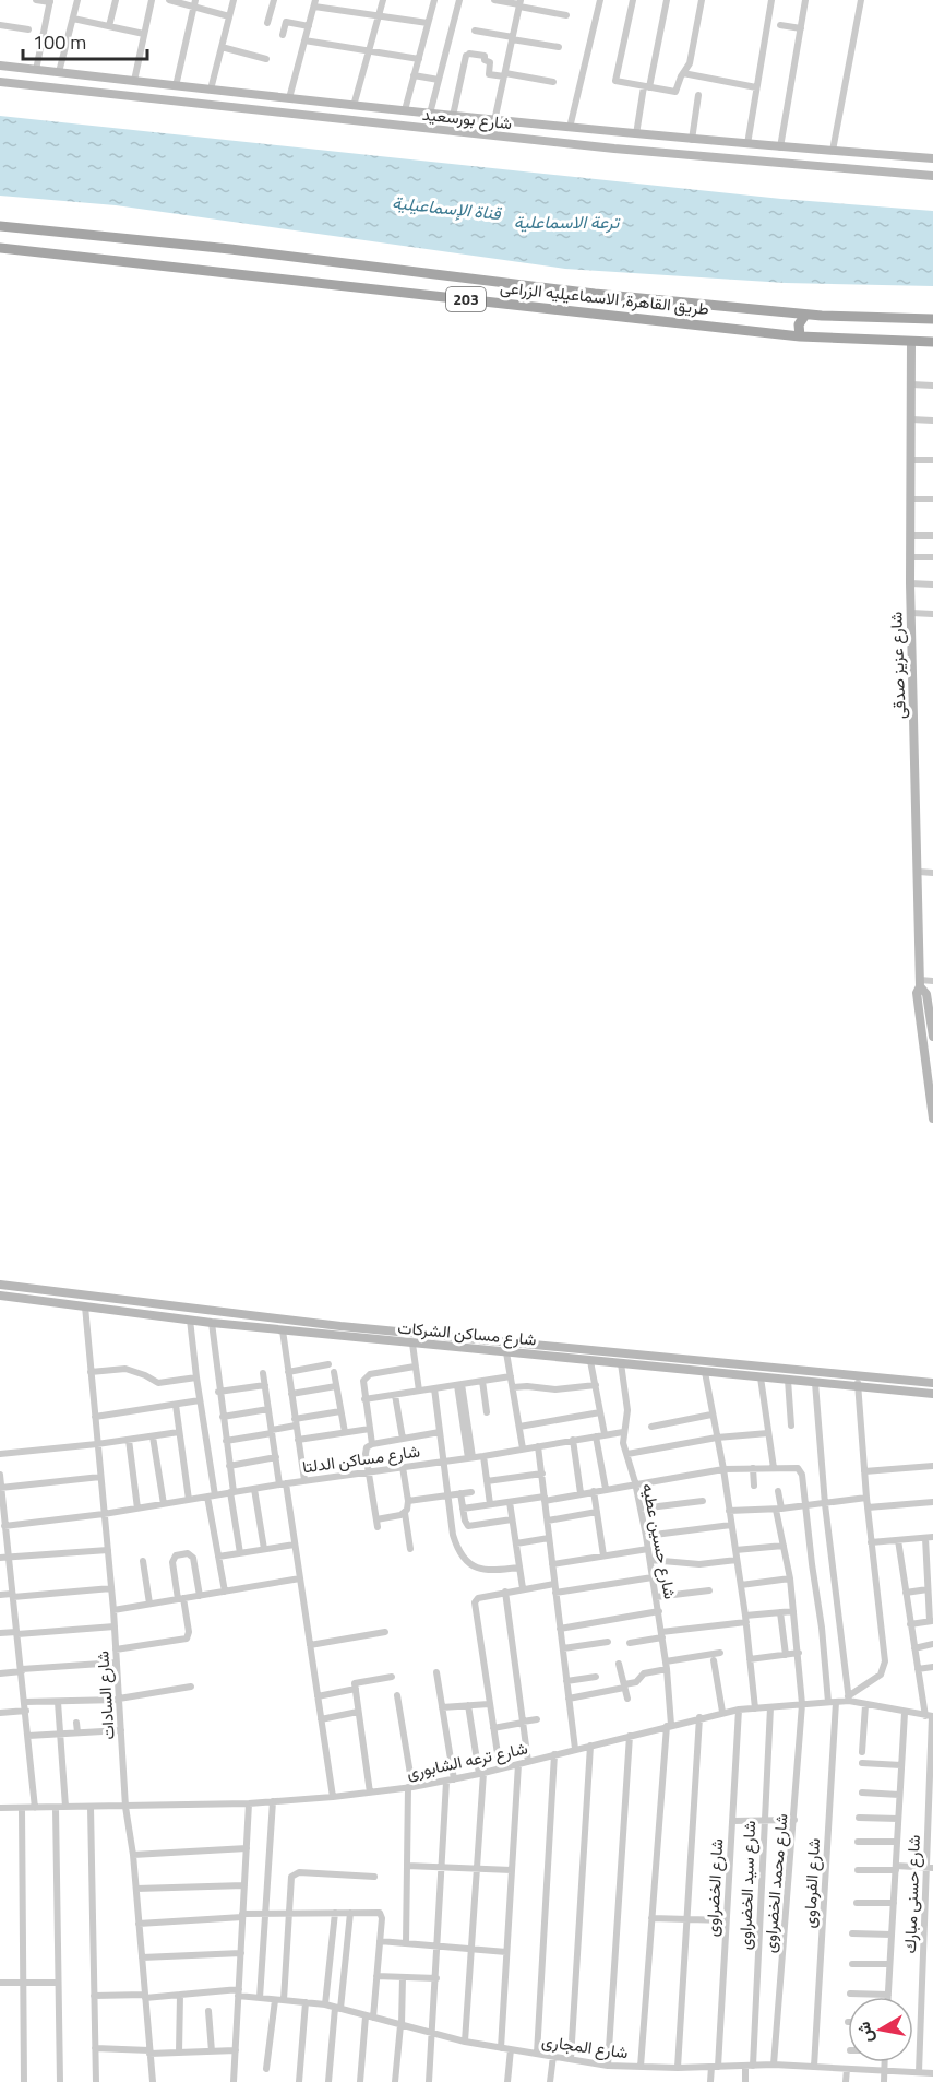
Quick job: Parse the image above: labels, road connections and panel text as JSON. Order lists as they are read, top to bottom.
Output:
{
  "streets": {
    "main road": ["طريق القاهرة, الاسماعيليه الزراعى", "203"],
    "street": [
      "شارع بورسعيد",
      "شارع عزيز صدقى",
      "شارع مساكن الشركات",
      "شارع مساكن الدلتا",
      "شارع حسين عطيه",
      "شارع السادات",
      "شارع ترعه الشابورى",
      "شارع محمد الخضراوى",
      "شارع الفرماوى",
      "شارع سيد الخضراوى",
      "شارع الخضراوى",
      "شارع حسنى مبارك",
      "شارع المجارى"
    ]
  },
  "crossings": [
    ["طريق القاهرة, الاسماعيليه الزراعى", "شارع عزيز صدقى"],
    ["شارع مساكن الشركات", "شارع حسين عطيه"],
    ["شارع مساكن الشركات", "شارع السادات"],
    ["شارع مساكن الدلتا", "شارع حسين عطيه"],
    ["شارع مساكن الدلتا", "شارع السادات"],
    ["شارع حسين عطيه", "شارع ترعه الشابورى"],
    ["شارع حسين عطيه", "شارع المجارى"],
    ["شارع السادات", "شارع ترعه الشابورى"],
    ["شارع السادات", "شارع المجارى"],
    ["شارع ترعه الشابورى", "شارع محمد الخضراوى"],
    ["شارع ترعه الشابورى", "شارع الفرماوى"],
    ["شارع ترعه الشابورى", "شارع سيد الخضراوى"],
    ["شارع ترعه الشابورى", "شارع الخضراوى"],
    ["شارع ترعه الشابورى", "شارع حسنى مبارك"],
    ["شارع محمد الخضراوى", "شارع المجارى"],
    ["شارع الفرماوى", "شارع المجارى"],
    ["شارع سيد الخضراوى", "شارع المجارى"],
    ["شارع الخضراوى", "شارع المجارى"],
    ["شارع حسنى مبارك", "شارع المجارى"]
  ],
  "water": ["قناة الإسماعيلية", "ترعة الاسماعلية"],
  "scale_bar": "100 m",
  "north": "left"
}
